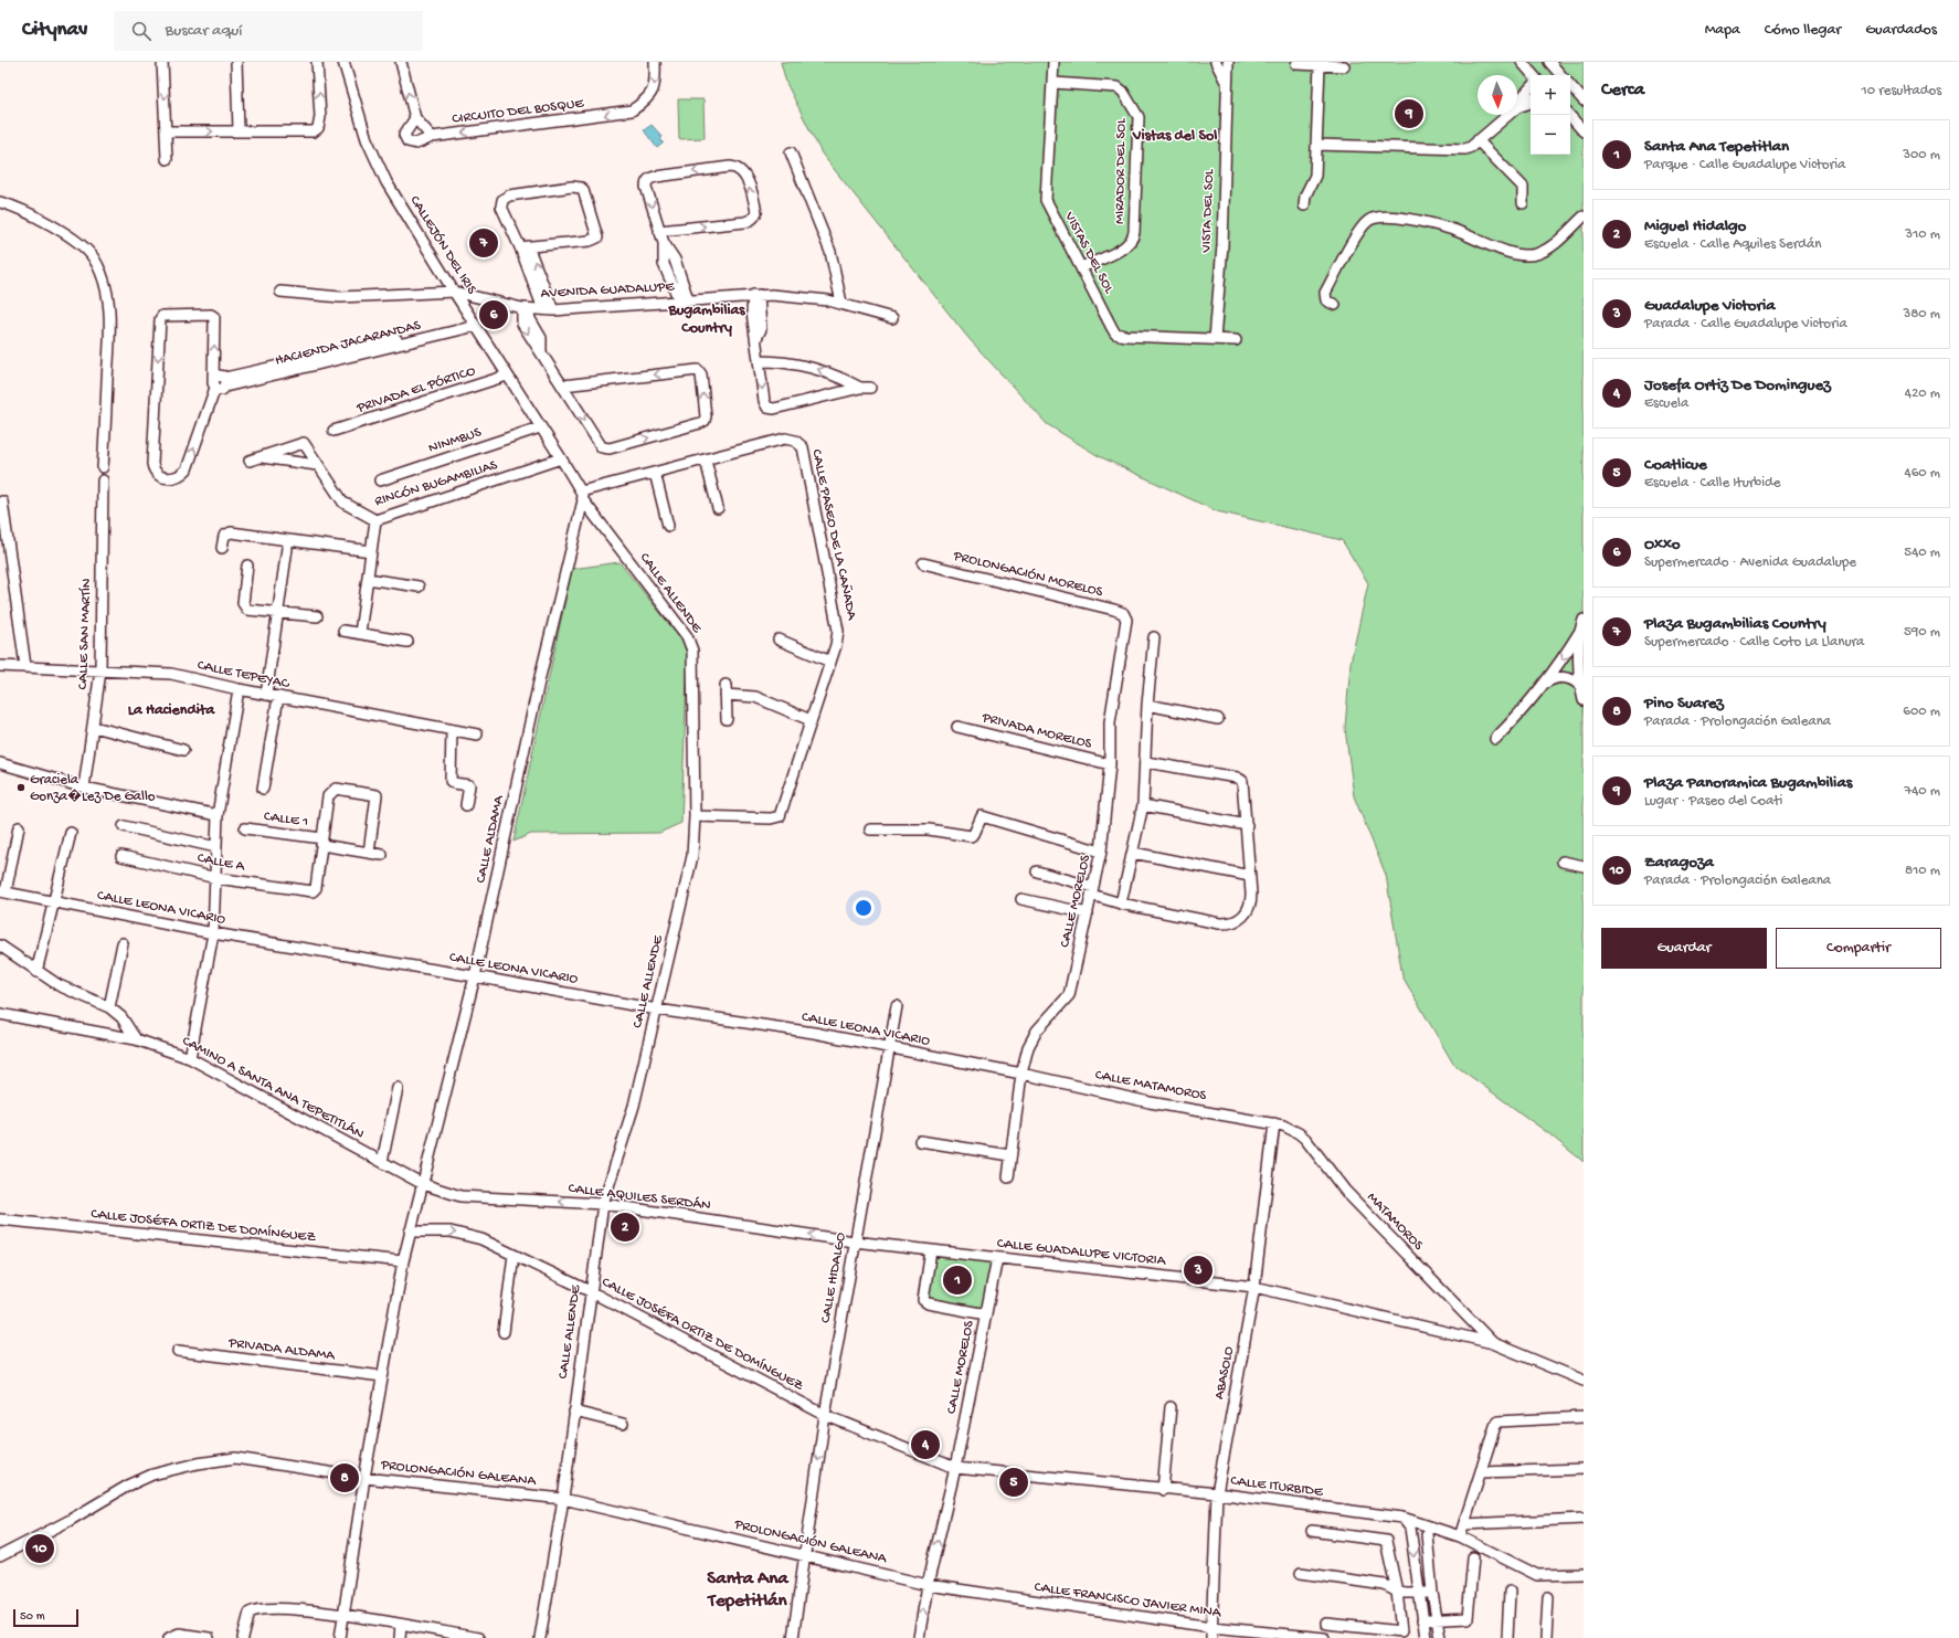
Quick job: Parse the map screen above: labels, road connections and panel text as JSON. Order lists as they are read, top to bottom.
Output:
{
  "streets": {
    "street": [
      "CIRCUITO DEL BOSQUE",
      "MIRADOR DEL SOL",
      "VISTA DEL SOL",
      "CALLEJÓN DEL IRIS",
      "VISTAS DEL SOL",
      "AVENIDA GUADALUPE",
      "HACIENDA JACARANDAS",
      "PRIVADA EL PÓRTICO",
      "NINMBUS",
      "RINCÓN BUGAMBILIAS",
      "CALLE PASEO DE LA CAÑADA",
      "PROLONGACIÓN MORELOS",
      "CALLE ALLENDE",
      "CALLE SAN MARTÍN",
      "CALLE TEPEYAC",
      "PRIVADA MORELOS",
      "CALLE 1",
      "CALLE ALDAMA",
      "CALLE A",
      "CALLE MORELOS",
      "CALLE LEONA VICARIO",
      "CALLE MATAMOROS",
      "CAMINO A SANTA ANA TEPETITLÁN",
      "CALLE AQUILES SERDÁN",
      "MATAMOROS",
      "CALLE JOSÉFA ORTIZ DE DOMÍNGUEZ",
      "CALLE GUADALUPE VICTORIA",
      "CALLE HIDALGO",
      "PRIVADA ALDAMA",
      "ABASOLO",
      "PROLONGACIÓN GALEANA",
      "CALLE ITURBIDE",
      "CALLE FRANCISCO JAVIER MINA"
    ]
  },
  "crossings": [
    ["MIRADOR DEL SOL", "VISTAS DEL SOL"],
    ["VISTA DEL SOL", "VISTAS DEL SOL"],
    ["CALLEJÓN DEL IRIS", "AVENIDA GUADALUPE"],
    ["CALLEJÓN DEL IRIS", "HACIENDA JACARANDAS"],
    ["CALLEJÓN DEL IRIS", "PRIVADA EL PÓRTICO"],
    ["CALLEJÓN DEL IRIS", "NINMBUS"],
    ["CALLEJÓN DEL IRIS", "RINCÓN BUGAMBILIAS"],
    ["CALLEJÓN DEL IRIS", "CALLE PASEO DE LA CAÑADA"],
    ["CALLEJÓN DEL IRIS", "CALLE ALLENDE"],
    ["CALLEJÓN DEL IRIS", "CALLE ALDAMA"],
    ["CALLE PASEO DE LA CAÑADA", "CALLE ALLENDE"],
    ["CALLE PASEO DE LA CAÑADA", "CALLE ALDAMA"],
    ["PROLONGACIÓN MORELOS", "CALLE MORELOS"],
    ["CALLE ALLENDE", "CALLE ALDAMA"],
    ["CALLE ALLENDE", "CALLE LEONA VICARIO"],
    ["CALLE ALLENDE", "CALLE AQUILES SERDÁN"],
    ["CALLE ALLENDE", "CALLE JOSÉFA ORTIZ DE DOMÍNGUEZ"],
    ["CALLE ALLENDE", "PROLONGACIÓN GALEANA"],
    ["CALLE SAN MARTÍN", "CALLE TEPEYAC"],
    ["PRIVADA MORELOS", "CALLE MORELOS"],
    ["CALLE 1", "CALLE A"],
    ["CALLE ALDAMA", "CALLE LEONA VICARIO"],
    ["CALLE ALDAMA", "CAMINO A SANTA ANA TEPETITLÁN"],
    ["CALLE ALDAMA", "CALLE AQUILES SERDÁN"],
    ["CALLE ALDAMA", "CALLE JOSÉFA ORTIZ DE DOMÍNGUEZ"],
    ["CALLE ALDAMA", "PRIVADA ALDAMA"],
    ["CALLE ALDAMA", "PROLONGACIÓN GALEANA"],
    ["CALLE MORELOS", "CALLE LEONA VICARIO"],
    ["CALLE MORELOS", "CALLE MATAMOROS"],
    ["CALLE MORELOS", "CALLE JOSÉFA ORTIZ DE DOMÍNGUEZ"],
    ["CALLE MORELOS", "CALLE GUADALUPE VICTORIA"],
    ["CALLE MORELOS", "PROLONGACIÓN GALEANA"],
    ["CALLE MORELOS", "CALLE ITURBIDE"],
    ["CALLE MORELOS", "CALLE FRANCISCO JAVIER MINA"],
    ["CALLE LEONA VICARIO", "CALLE MATAMOROS"],
    ["CALLE LEONA VICARIO", "CALLE HIDALGO"],
    ["CALLE MATAMOROS", "MATAMOROS"],
    ["CALLE MATAMOROS", "ABASOLO"],
    ["CAMINO A SANTA ANA TEPETITLÁN", "CALLE AQUILES SERDÁN"],
    ["CALLE AQUILES SERDÁN", "CALLE GUADALUPE VICTORIA"],
    ["CALLE AQUILES SERDÁN", "CALLE HIDALGO"],
    ["MATAMOROS", "CALLE GUADALUPE VICTORIA"],
    ["MATAMOROS", "ABASOLO"],
    ["CALLE JOSÉFA ORTIZ DE DOMÍNGUEZ", "CALLE HIDALGO"],
    ["CALLE JOSÉFA ORTIZ DE DOMÍNGUEZ", "CALLE ITURBIDE"],
    ["CALLE GUADALUPE VICTORIA", "CALLE HIDALGO"],
    ["CALLE GUADALUPE VICTORIA", "ABASOLO"],
    ["CALLE HIDALGO", "PROLONGACIÓN GALEANA"],
    ["ABASOLO", "CALLE ITURBIDE"],
    ["ABASOLO", "CALLE FRANCISCO JAVIER MINA"],
    ["PROLONGACIÓN GALEANA", "CALLE FRANCISCO JAVIER MINA"]
  ],
  "one_way": ["CIRCUITO DEL BOSQUE", "CALLE AQUILES SERDÁN"],
  "districts": [
    "Vistas del Sol",
    "Bugambilias Country",
    "La Haciendita",
    "Santa Ana Tepetitlán"
  ],
  "places": ["Graciela Gonza�Lez De Gallo"],
  "scale_bar": "50 m",
  "north": "bottom",
  "page": {
    "header": "Citynav",
    "search": "Buscar aquí",
    "nav": ["Mapa", "Cómo llegar", "Guardados"],
    "heading": ["Cerca", "10 resultados"],
    "map_buttons": ["+", "−"],
    "pins": [
      "9",
      "7",
      "6",
      "2",
      "3",
      "1",
      "4",
      "8",
      "5",
      "10"
    ],
    "list": [
      {
        "mark": "1",
        "name": "Santa Ana Tepetitlan",
        "note": "Parque · Calle Guadalupe Victoria",
        "value": "300 m"
      },
      {
        "mark": "2",
        "name": "Miguel Hidalgo",
        "note": "Escuela · Calle Aquiles Serdán",
        "value": "310 m"
      },
      {
        "mark": "3",
        "name": "Guadalupe Victoria",
        "note": "Parada · Calle Guadalupe Victoria",
        "value": "380 m"
      },
      {
        "mark": "4",
        "name": "Josefa Ortiz De Dominguez",
        "note": "Escuela",
        "value": "420 m"
      },
      {
        "mark": "5",
        "name": "Coatlicue",
        "note": "Escuela · Calle Iturbide",
        "value": "460 m"
      },
      {
        "mark": "6",
        "name": "Oxxo",
        "note": "Supermercado · Avenida Guadalupe",
        "value": "540 m"
      },
      {
        "mark": "7",
        "name": "Plaza Bugambilias Country",
        "note": "Supermercado · Calle Coto La Llanura",
        "value": "590 m"
      },
      {
        "mark": "8",
        "name": "Pino Suarez",
        "note": "Parada · Prolongación Galeana",
        "value": "600 m"
      },
      {
        "mark": "9",
        "name": "Plaza Panoramica Bugambilias",
        "note": "Lugar · Paseo del Coati",
        "value": "740 m"
      },
      {
        "mark": "10",
        "name": "Zaragoza",
        "note": "Parada · Prolongación Galeana",
        "value": "810 m"
      }
    ],
    "buttons": ["Guardar", "Compartir"],
    "scale": "50 m"
  }
}
